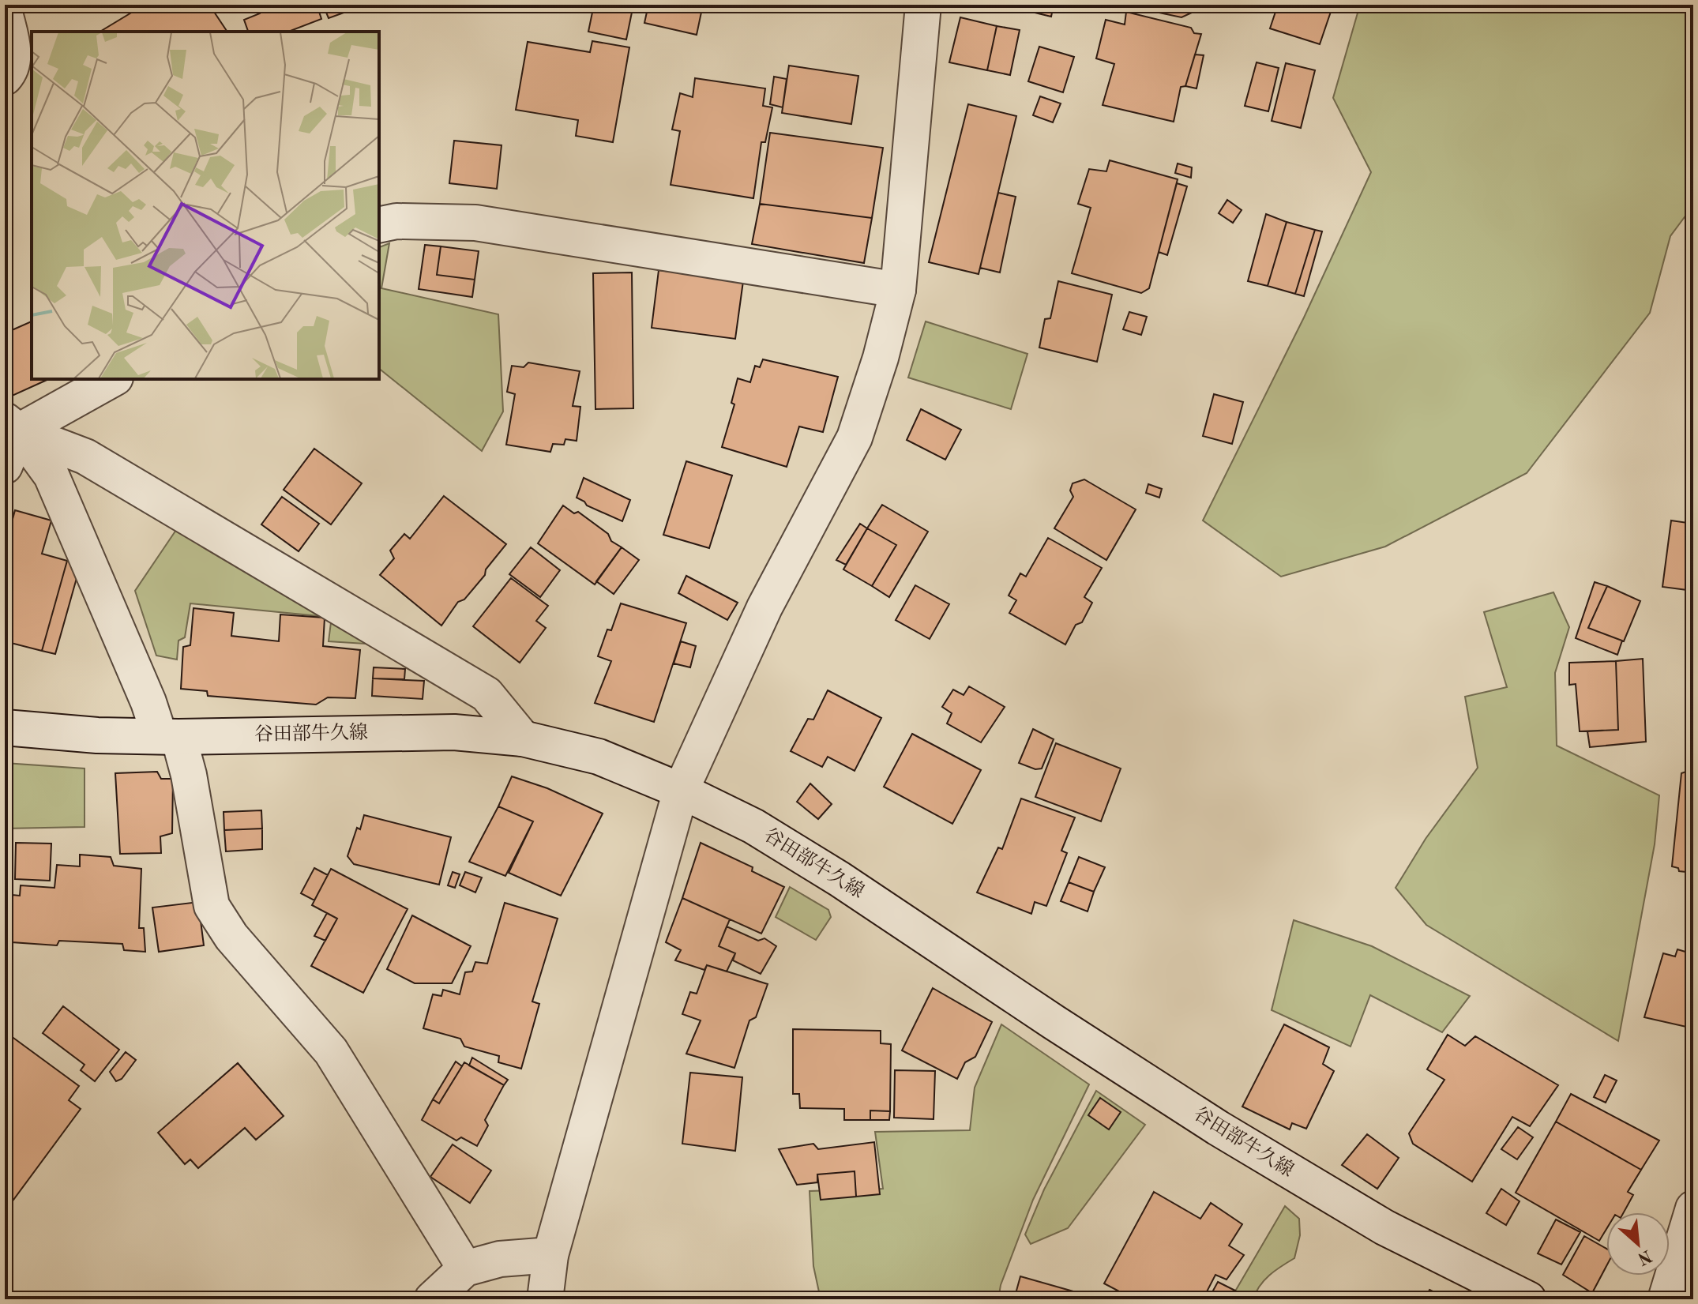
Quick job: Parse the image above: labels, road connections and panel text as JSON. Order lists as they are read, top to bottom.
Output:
{
  "streets": {
    "street": ["谷田部牛久線"]
  },
  "north": "bottom right"
}
